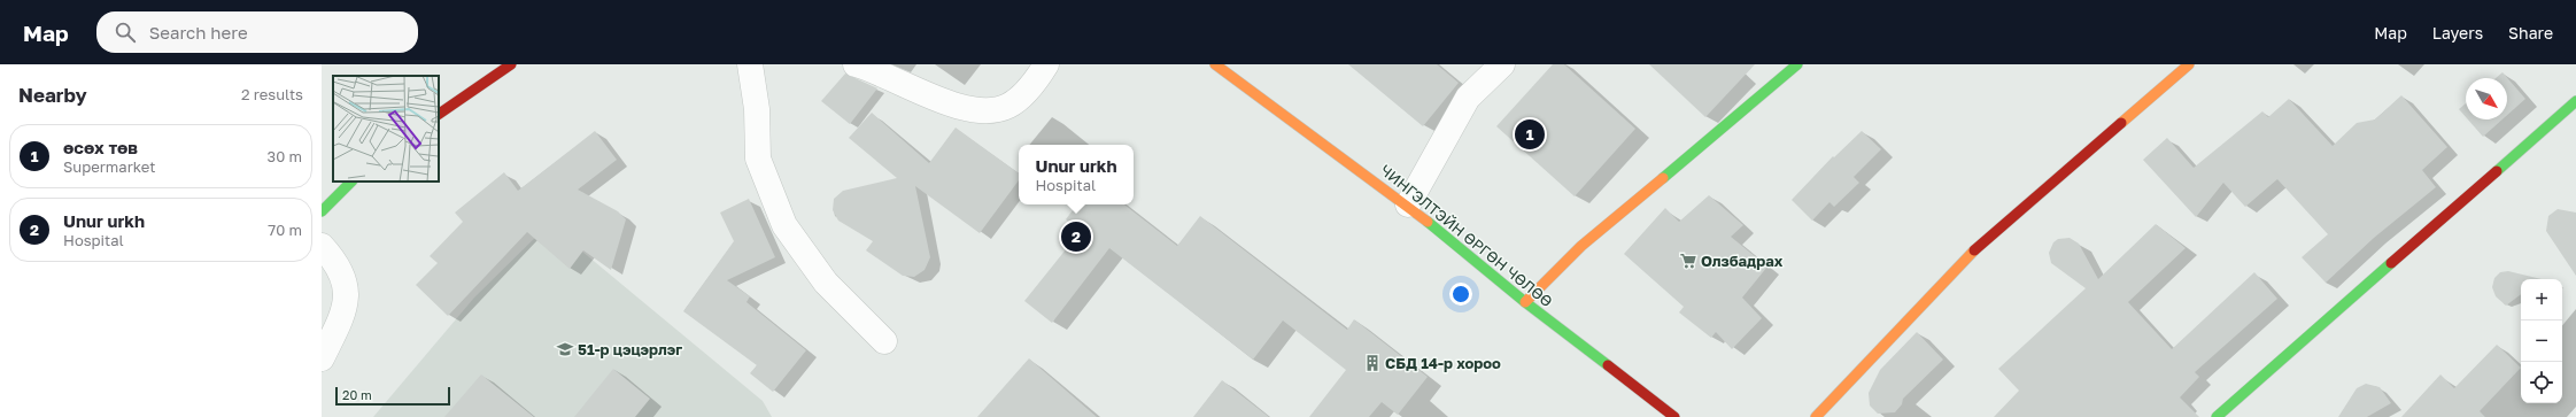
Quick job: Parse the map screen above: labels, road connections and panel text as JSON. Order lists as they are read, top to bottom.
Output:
{
  "streets": {
    "street": ["ЧИНГЭЛТЭЙН ӨРГӨН ЧӨЛӨӨ"]
  },
  "places": {
    "supermarket": ["Олзбадрах"],
    "school or university": ["51-р цэцэрлэг"],
    "building": ["СБД 14-р хороо"]
  },
  "scale_bar": "20 m",
  "north": "bottom right",
  "page": {
    "header": "Map",
    "search": "Search here",
    "nav": ["Map", "Layers", "Share"],
    "heading": ["Nearby", "2 results"],
    "pins": ["1", "2"],
    "list": [
      {
        "mark": "1",
        "name": "өсөх төв",
        "note": "Supermarket",
        "value": "30 m"
      },
      {
        "mark": "2",
        "name": "Unur urkh",
        "note": "Hospital",
        "value": "70 m"
      }
    ],
    "popup": ["Unur urkh", "Hospital"],
    "map_buttons": ["+", "−"],
    "scale": "20 m"
  }
}
